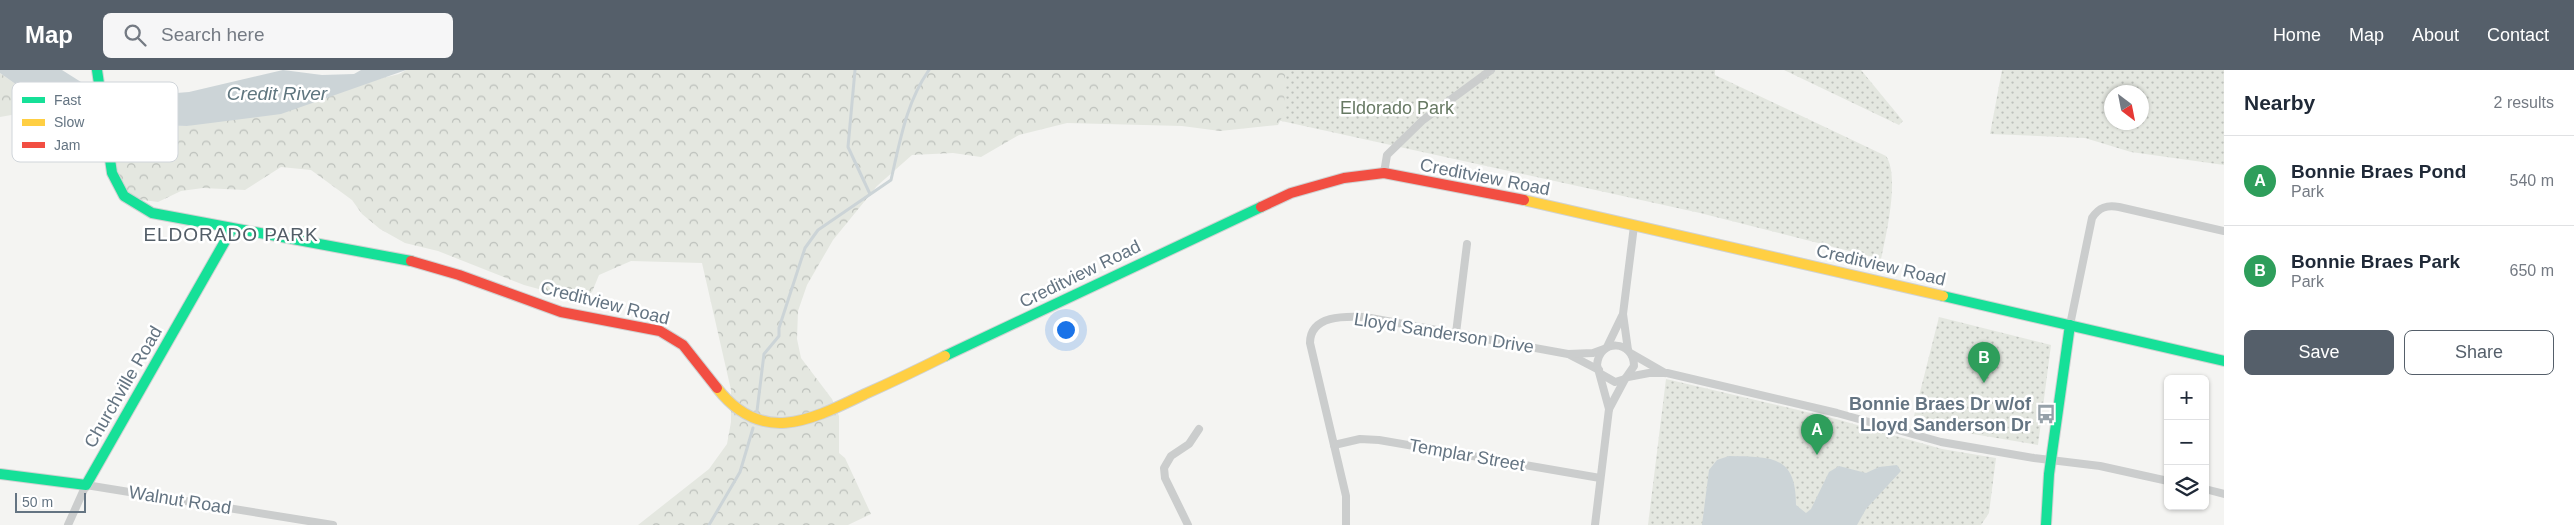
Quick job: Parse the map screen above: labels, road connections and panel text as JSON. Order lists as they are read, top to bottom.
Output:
{
  "streets": {
    "street": [
      "Creditview Road",
      "Lloyd Sanderson Drive",
      "Churchville Road",
      "Templar Street",
      "Walnut Road"
    ]
  },
  "crossings": [
    ["Creditview Road", "Churchville Road"],
    ["Lloyd Sanderson Drive", "Templar Street"],
    ["Churchville Road", "Walnut Road"]
  ],
  "districts": ["ELDORADO PARK"],
  "water": ["Credit River"],
  "parks": ["Eldorado Park"],
  "places": {
    "bus stop": ["Bonnie Braes Dr w/of Lloyd Sanderson Dr"]
  },
  "legend": ["Fast", "Slow", "Jam"],
  "scale_bar": "50 m",
  "north": "bottom right",
  "page": {
    "header": "Map",
    "search": "Search here",
    "nav": [
      "Home",
      "Map",
      "About",
      "Contact"
    ],
    "heading": ["Nearby", "2 results"],
    "list": [
      {
        "mark": "A",
        "name": "Bonnie Braes Pond",
        "note": "Park",
        "value": "540 m"
      },
      {
        "mark": "B",
        "name": "Bonnie Braes Park",
        "note": "Park",
        "value": "650 m"
      }
    ],
    "buttons": ["Save", "Share"],
    "pins": ["B", "A"],
    "map_buttons": ["+", "−"],
    "scale": "50 m"
  }
}
